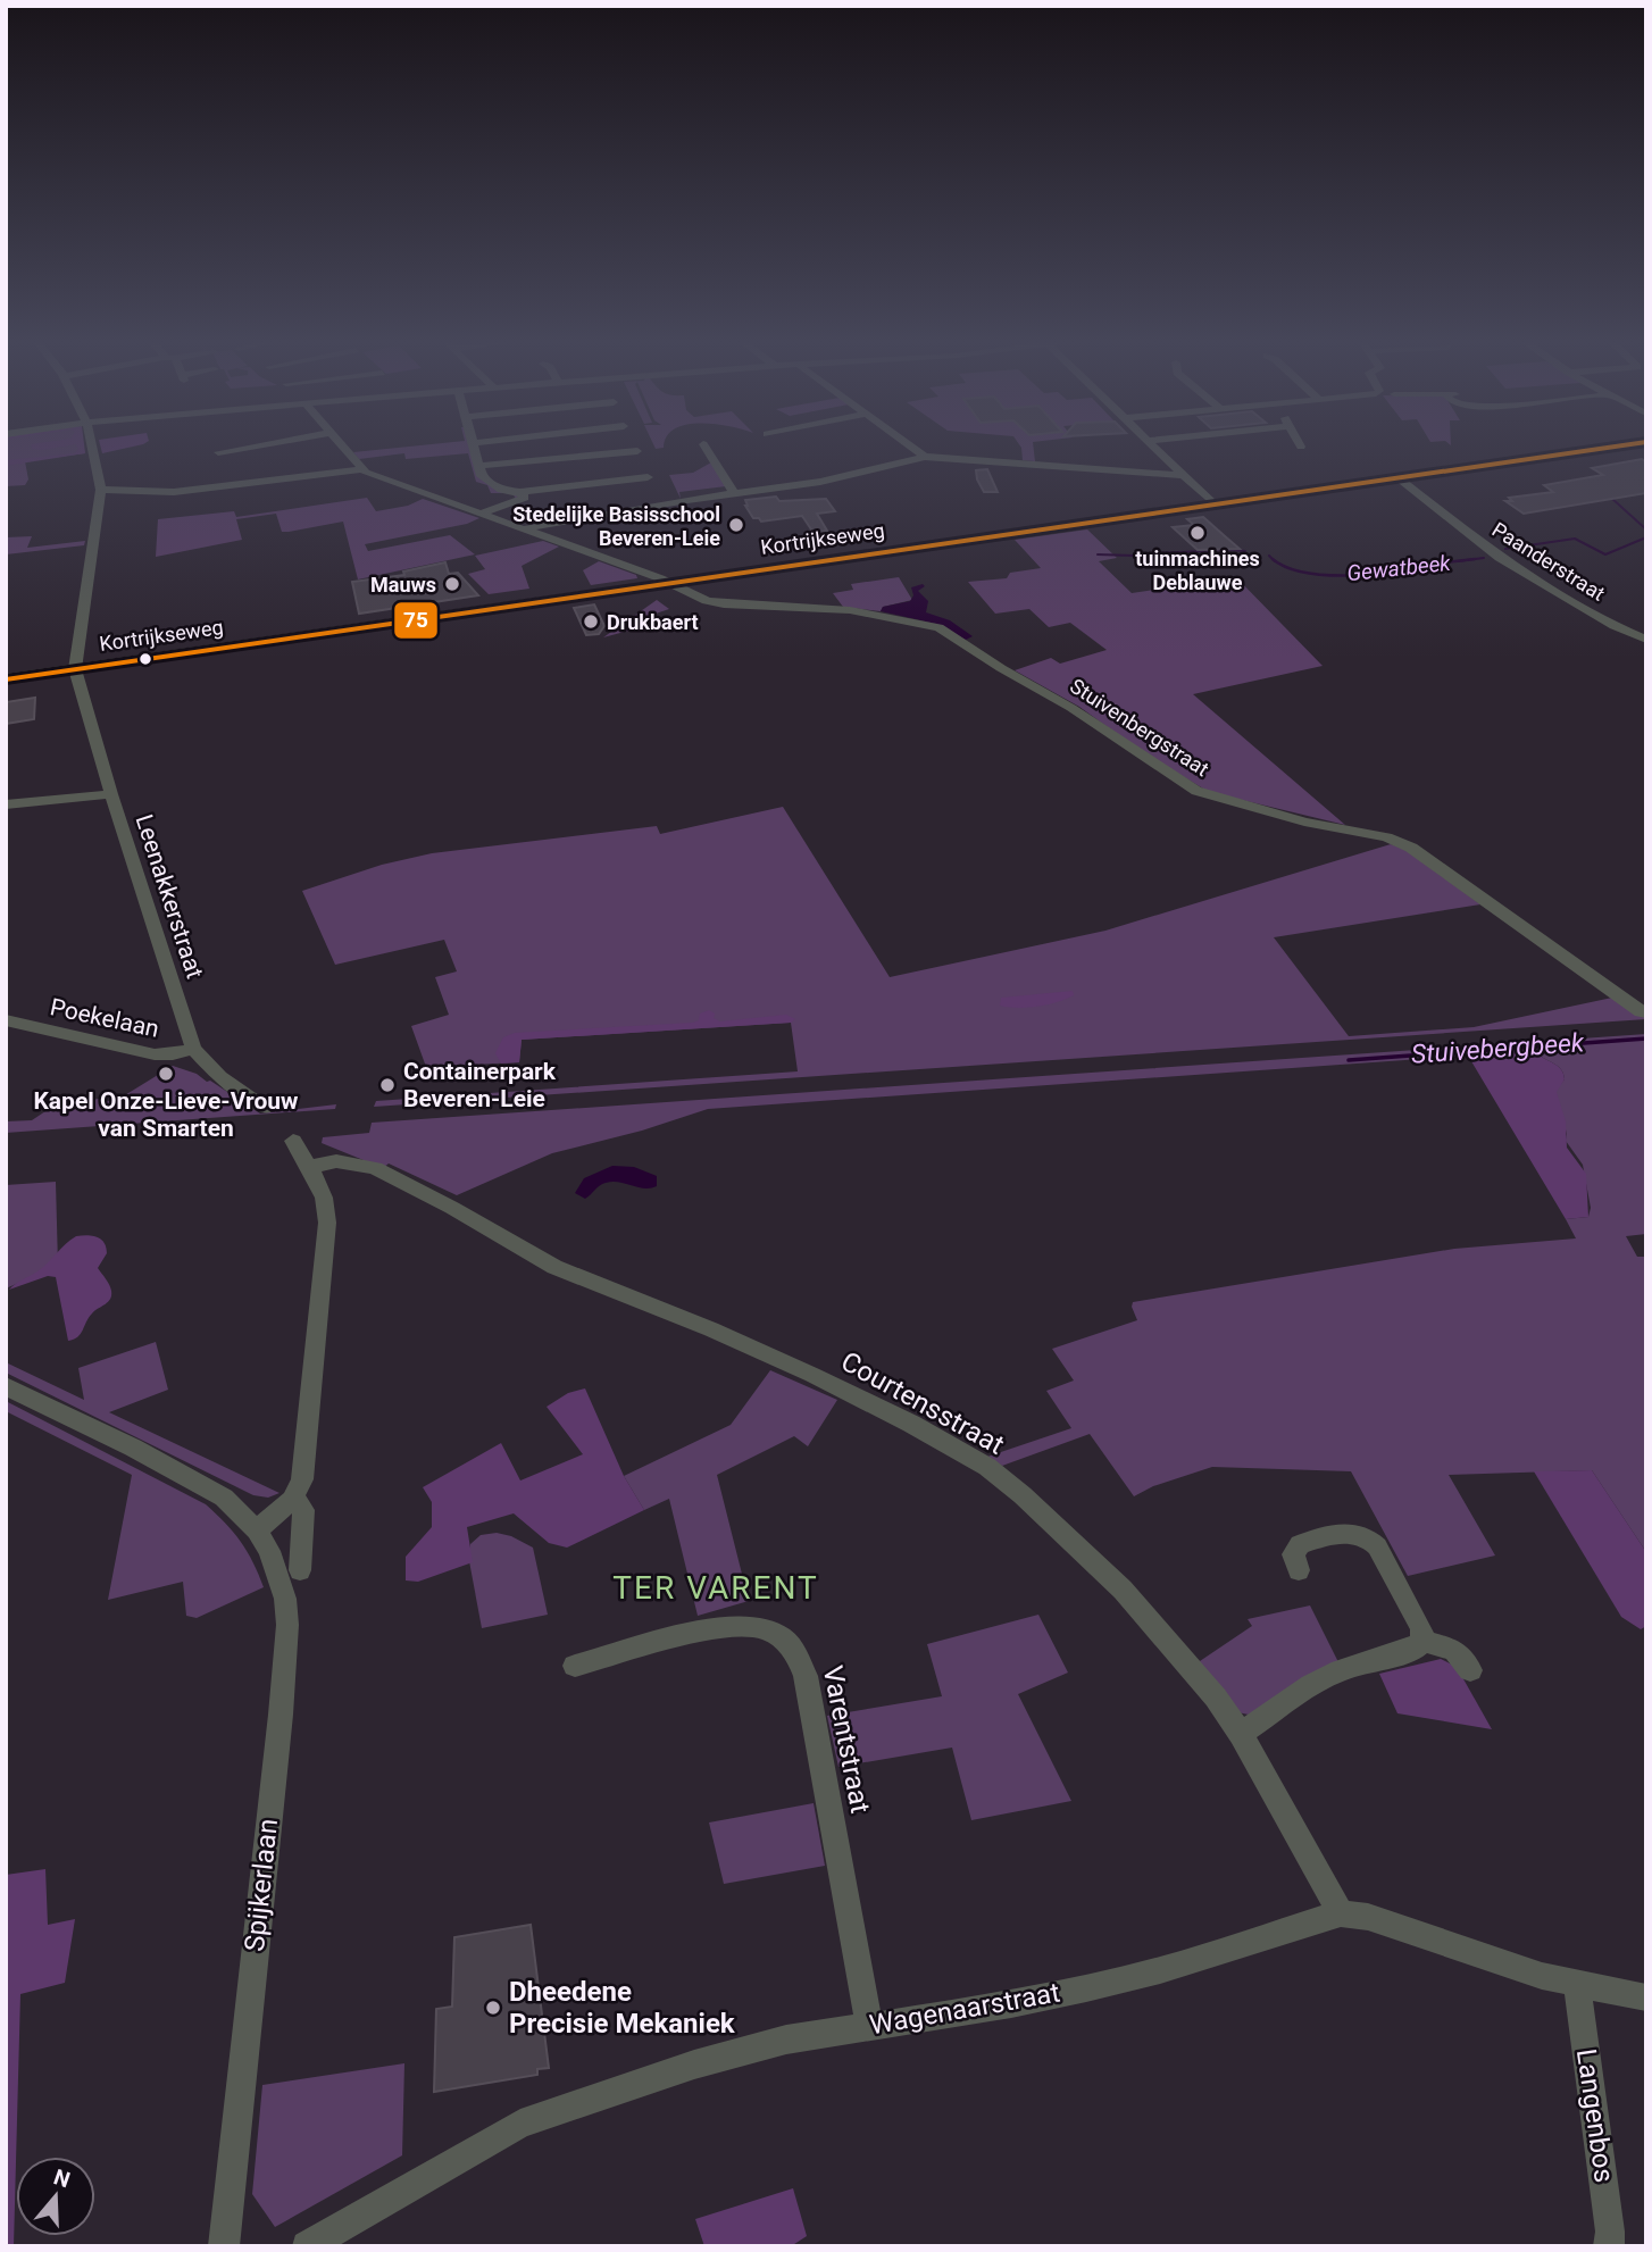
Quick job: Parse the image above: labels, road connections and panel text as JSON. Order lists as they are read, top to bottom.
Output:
{
  "streets": {
    "main road": ["Kortrijkseweg"],
    "street": [
      "Paanderstraat",
      "Stuivenbergstraat",
      "Leenakkerstraat",
      "Poekelaan",
      "Courtensstraat",
      "Varentstraat",
      "Spijkerlaan",
      "Wagenaarstraat",
      "Langenbos"
    ]
  },
  "crossings": [
    ["Kortrijkseweg", "Paanderstraat"],
    ["Kortrijkseweg", "Stuivenbergstraat"],
    ["Kortrijkseweg", "Leenakkerstraat"],
    ["Leenakkerstraat", "Poekelaan"],
    ["Courtensstraat", "Wagenaarstraat"],
    ["Varentstraat", "Wagenaarstraat"],
    ["Wagenaarstraat", "Langenbos"]
  ],
  "districts": ["TER VARENT"],
  "water": ["Gewatbeek", "Stuivebergbeek"],
  "places": [
    "Stedelijke Basisschool Beveren-Leie",
    "tuinmachines Deblauwe",
    "Mauws",
    "Drukbaert",
    "Kapel Onze-Lieve-Vrouw van Smarten",
    "Containerpark Beveren-Leie",
    "Dheedene Precisie Mekaniek"
  ],
  "lines": ["transit line 75"],
  "north": "top"
}
